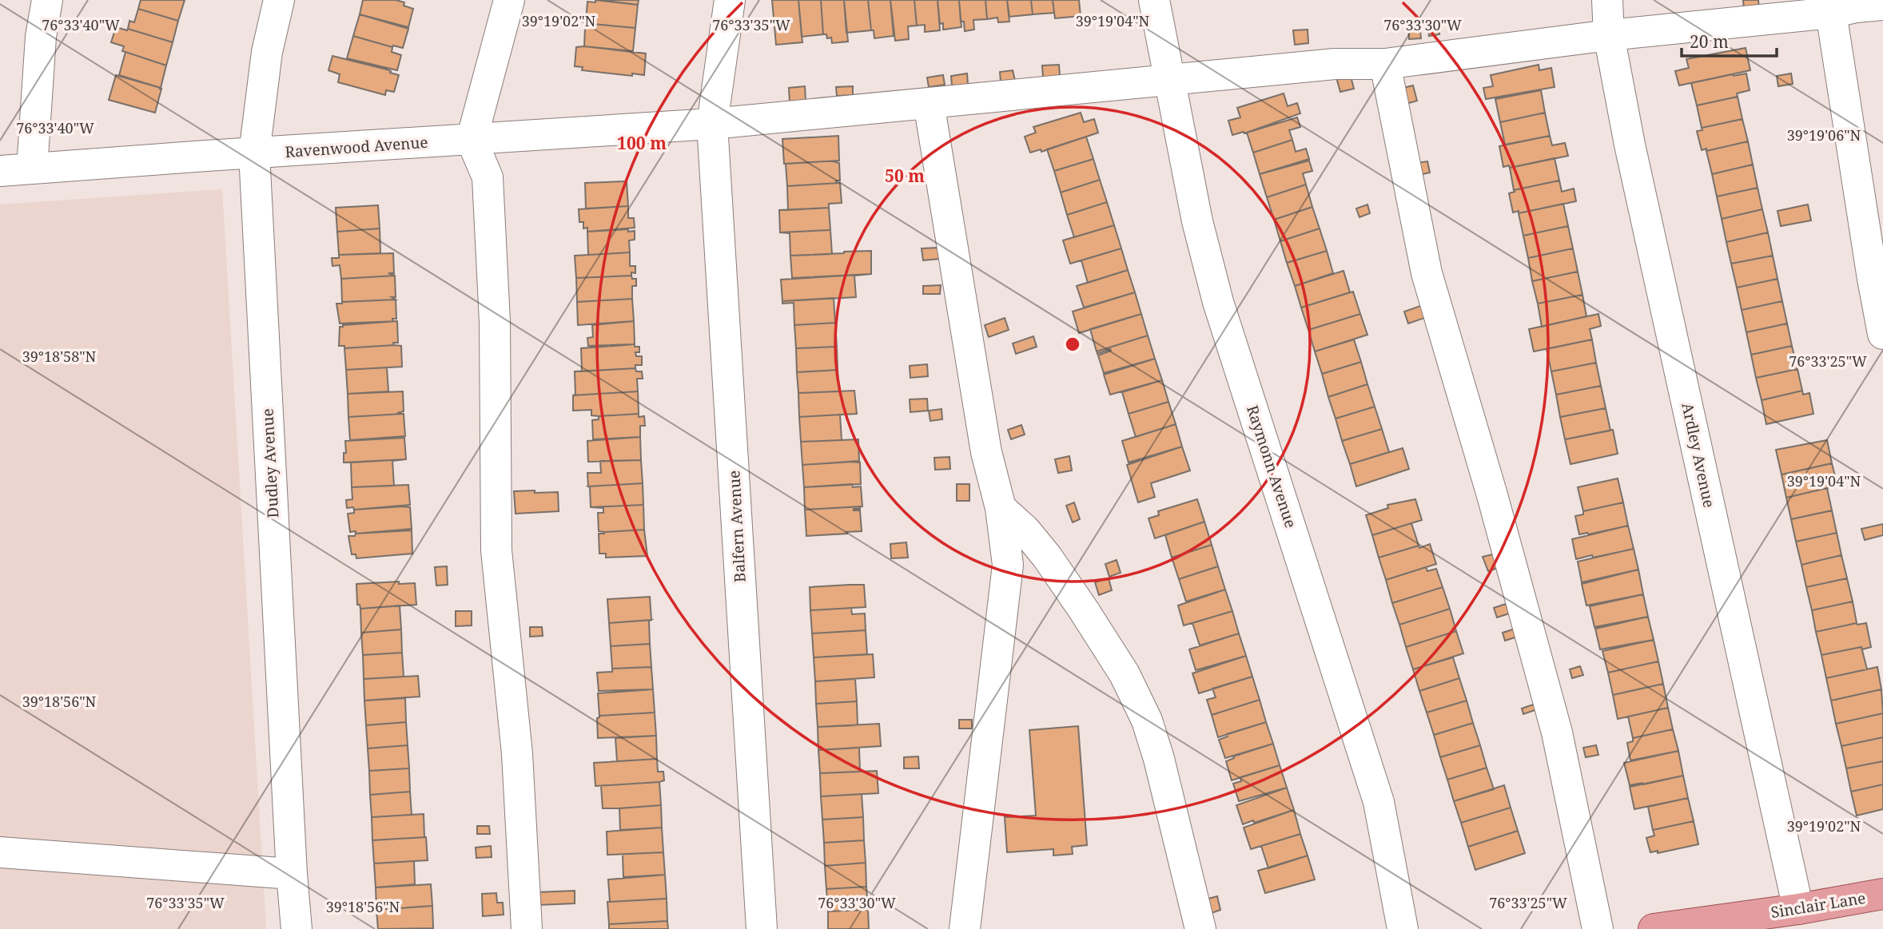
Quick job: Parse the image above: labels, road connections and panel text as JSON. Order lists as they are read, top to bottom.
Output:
{
  "streets": {
    "main road": ["Sinclair Lane"],
    "street": [
      "Ravenwood Avenue",
      "Ardley Avenue",
      "Dudley Avenue",
      "Raymonn Avenue",
      "Balfern Avenue"
    ]
  },
  "crossings": [
    ["Ravenwood Avenue", "Ardley Avenue"],
    ["Ravenwood Avenue", "Dudley Avenue"],
    ["Ravenwood Avenue", "Raymonn Avenue"],
    ["Ravenwood Avenue", "Balfern Avenue"],
    ["Ardley Avenue", "Sinclair Lane"]
  ],
  "scale_bar": "20 m",
  "coordinates": [
    "39°19'02\"N",
    "39°19'04\"N",
    "76°33'40\"W",
    "76°33'35\"W",
    "76°33'30\"W",
    "39°19'06\"N",
    "39°18'58\"N",
    "76°33'25\"W",
    "39°18'56\"N"
  ],
  "rings": ["100 m", "50 m"]
}
